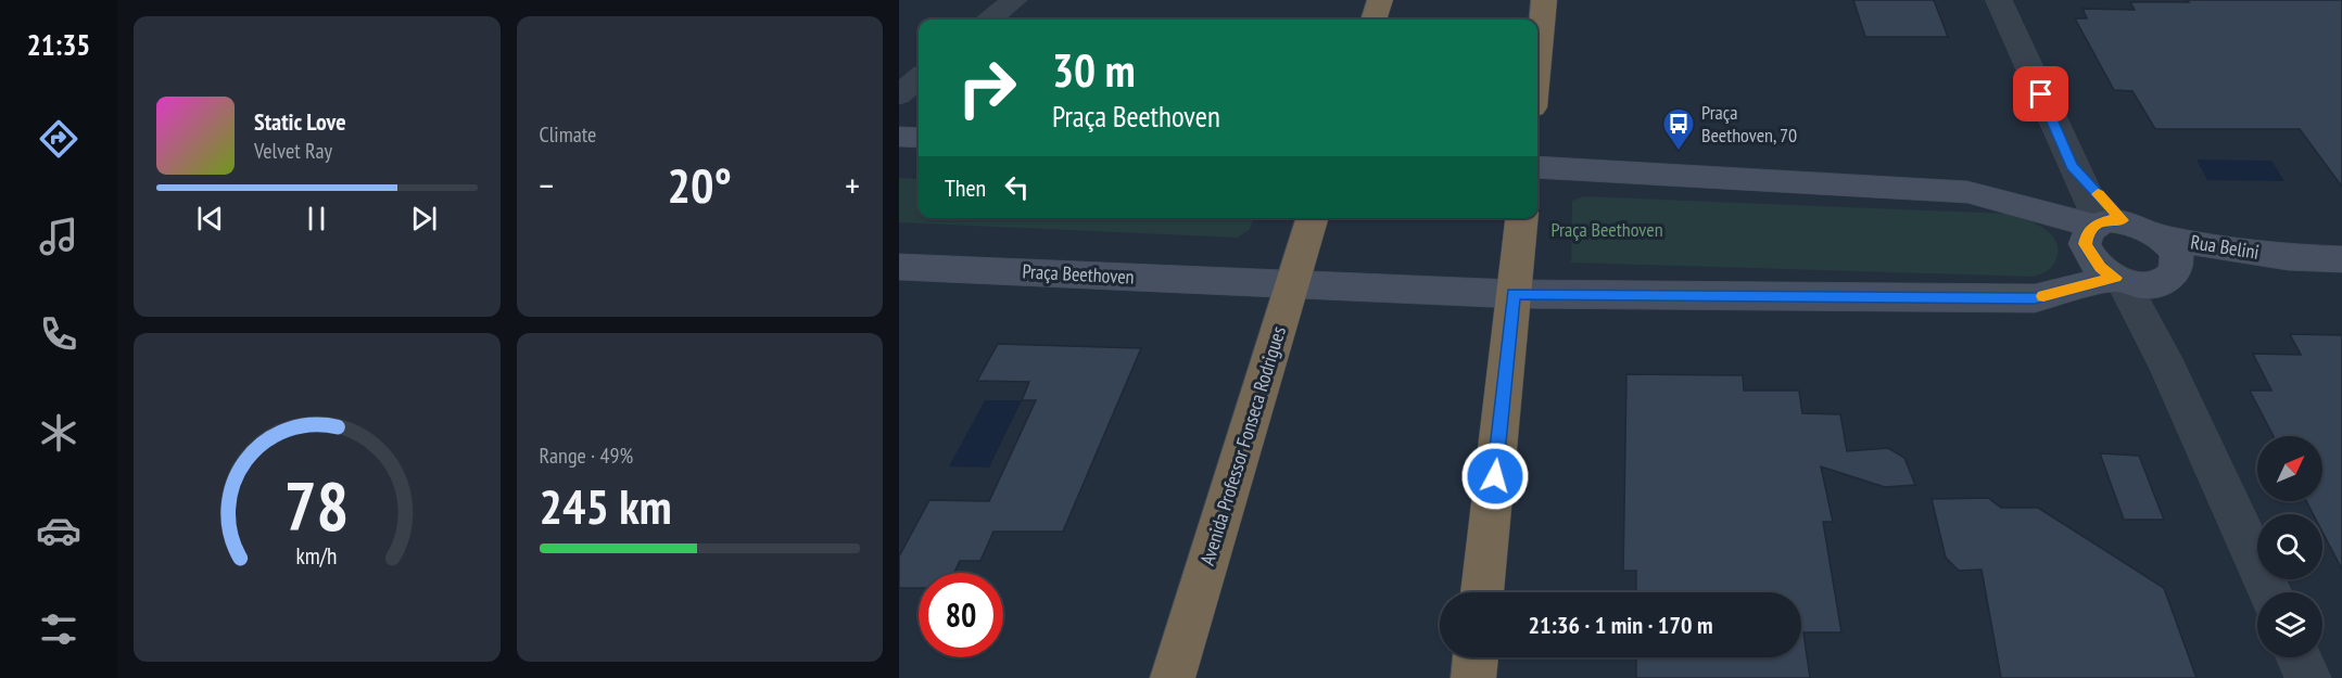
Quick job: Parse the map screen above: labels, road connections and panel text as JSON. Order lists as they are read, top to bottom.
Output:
{
  "streets": {
    "highway": ["Avenida Professor Fonseca Rodrigues"],
    "street": ["Rua Belini", "Praça Beethoven"]
  },
  "crossings": [
    ["Rua Belini", "Praça Beethoven"],
    ["Praça Beethoven", "Avenida Professor Fonseca Rodrigues"]
  ],
  "parks": ["Praça Beethoven"],
  "places": {
    "bus stop": ["Praça Beethoven, 70"]
  },
  "north": "top right",
  "page": {
    "tabs": "21:35",
    "tile": [
      "Climate",
      ["Range · 49%", "245 km"]
    ],
    "turn": ["30 m", "Praça Beethoven"],
    "song": ["Static Love", "Velvet Ray"],
    "then": "Then",
    "heat": ["−", "20°", "+"],
    "limit": "80",
    "trip": "21:36 · 1 min · 170 m",
    "gauge": ["78", "km/h"]
  }
}
